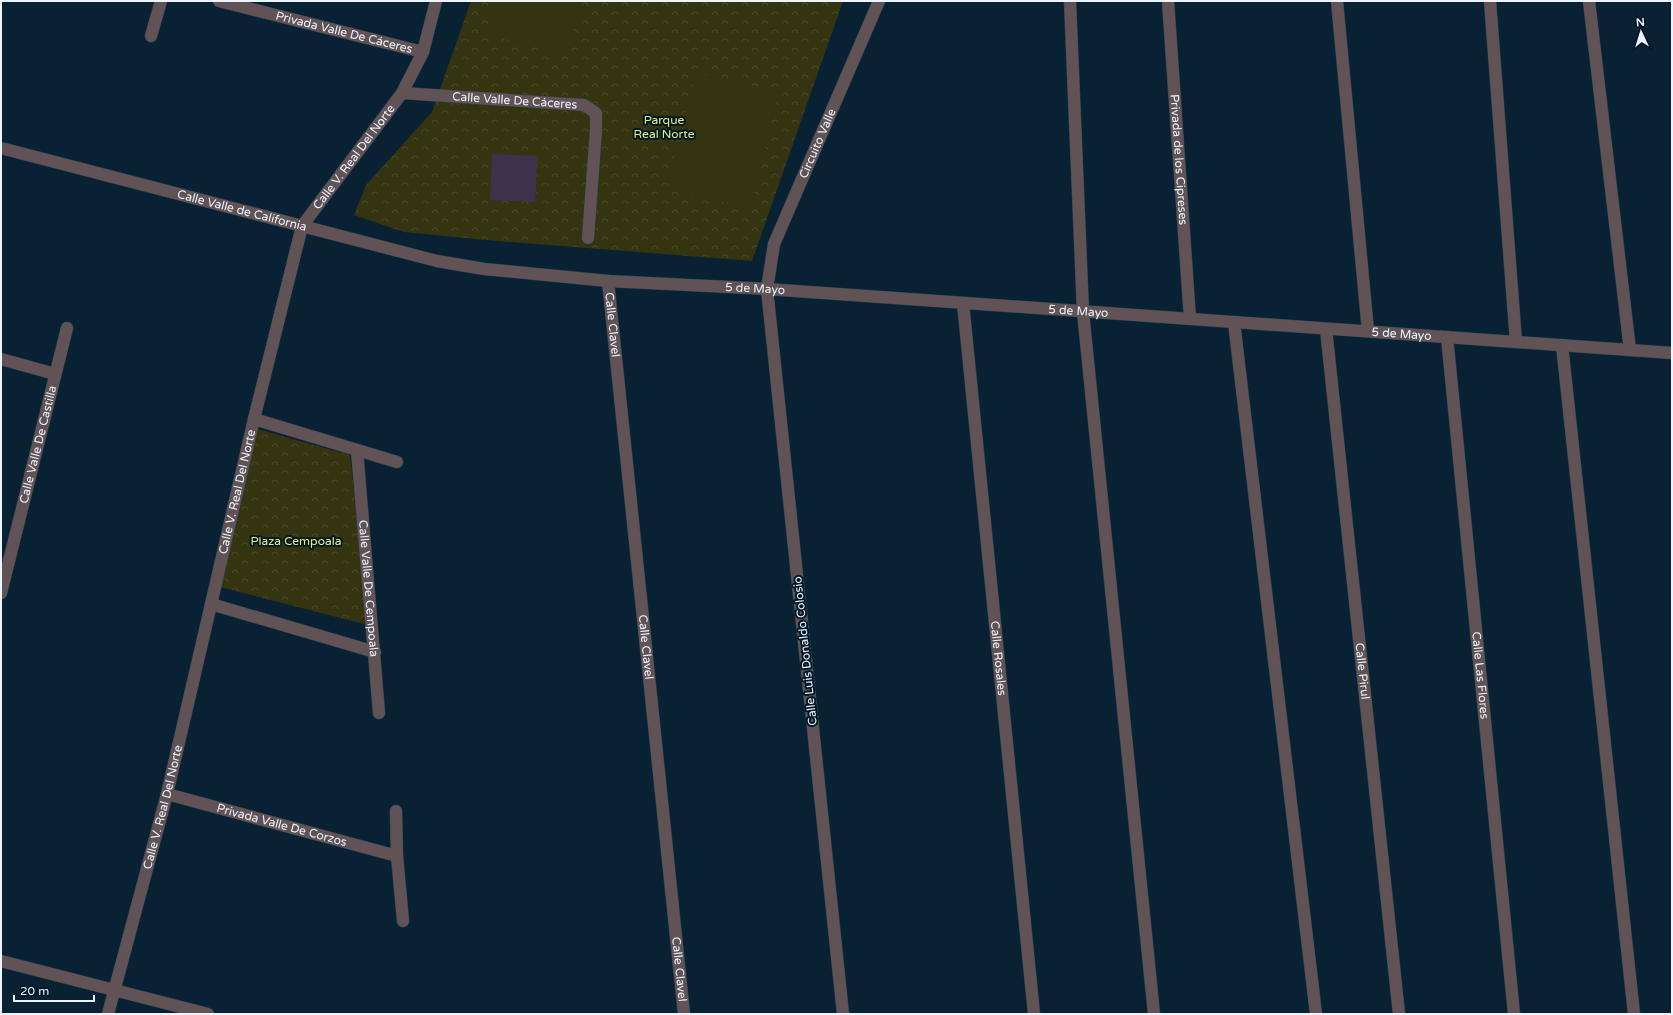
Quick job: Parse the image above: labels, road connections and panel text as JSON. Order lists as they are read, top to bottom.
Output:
{
  "streets": {
    "street": [
      "Privada Valle De Cáceres",
      "Calle Valle De Cáceres",
      "Circuito Valle",
      "Calle V. Real Del Norte",
      "Privada de los Cipreses",
      "Calle Valle de California",
      "5 de Mayo",
      "Calle Clavel",
      "Calle Valle De Castilla",
      "Calle Valle De Cempoala",
      "Calle Luis Donaldo Colosio",
      "Calle Rosales",
      "Calle Pirul",
      "Calle Las Flores",
      "Privada Valle De Corzos"
    ]
  },
  "crossings": [
    ["Privada Valle De Cáceres", "Calle V. Real Del Norte"],
    ["Calle Valle De Cáceres", "Calle V. Real Del Norte"],
    ["Circuito Valle", "5 de Mayo"],
    ["Circuito Valle", "Calle Luis Donaldo Colosio"],
    ["Calle V. Real Del Norte", "Calle Valle de California"],
    ["Calle V. Real Del Norte", "Calle Valle De Cempoala"],
    ["Calle V. Real Del Norte", "Privada Valle De Corzos"],
    ["Privada de los Cipreses", "5 de Mayo"],
    ["Calle Valle de California", "5 de Mayo"],
    ["5 de Mayo", "Calle Clavel"],
    ["5 de Mayo", "Calle Luis Donaldo Colosio"],
    ["5 de Mayo", "Calle Rosales"],
    ["5 de Mayo", "Calle Pirul"],
    ["5 de Mayo", "Calle Las Flores"]
  ],
  "parks": ["Parque Real Norte", "Plaza Cempoala"],
  "scale_bar": "20 m",
  "north": "top"
}
